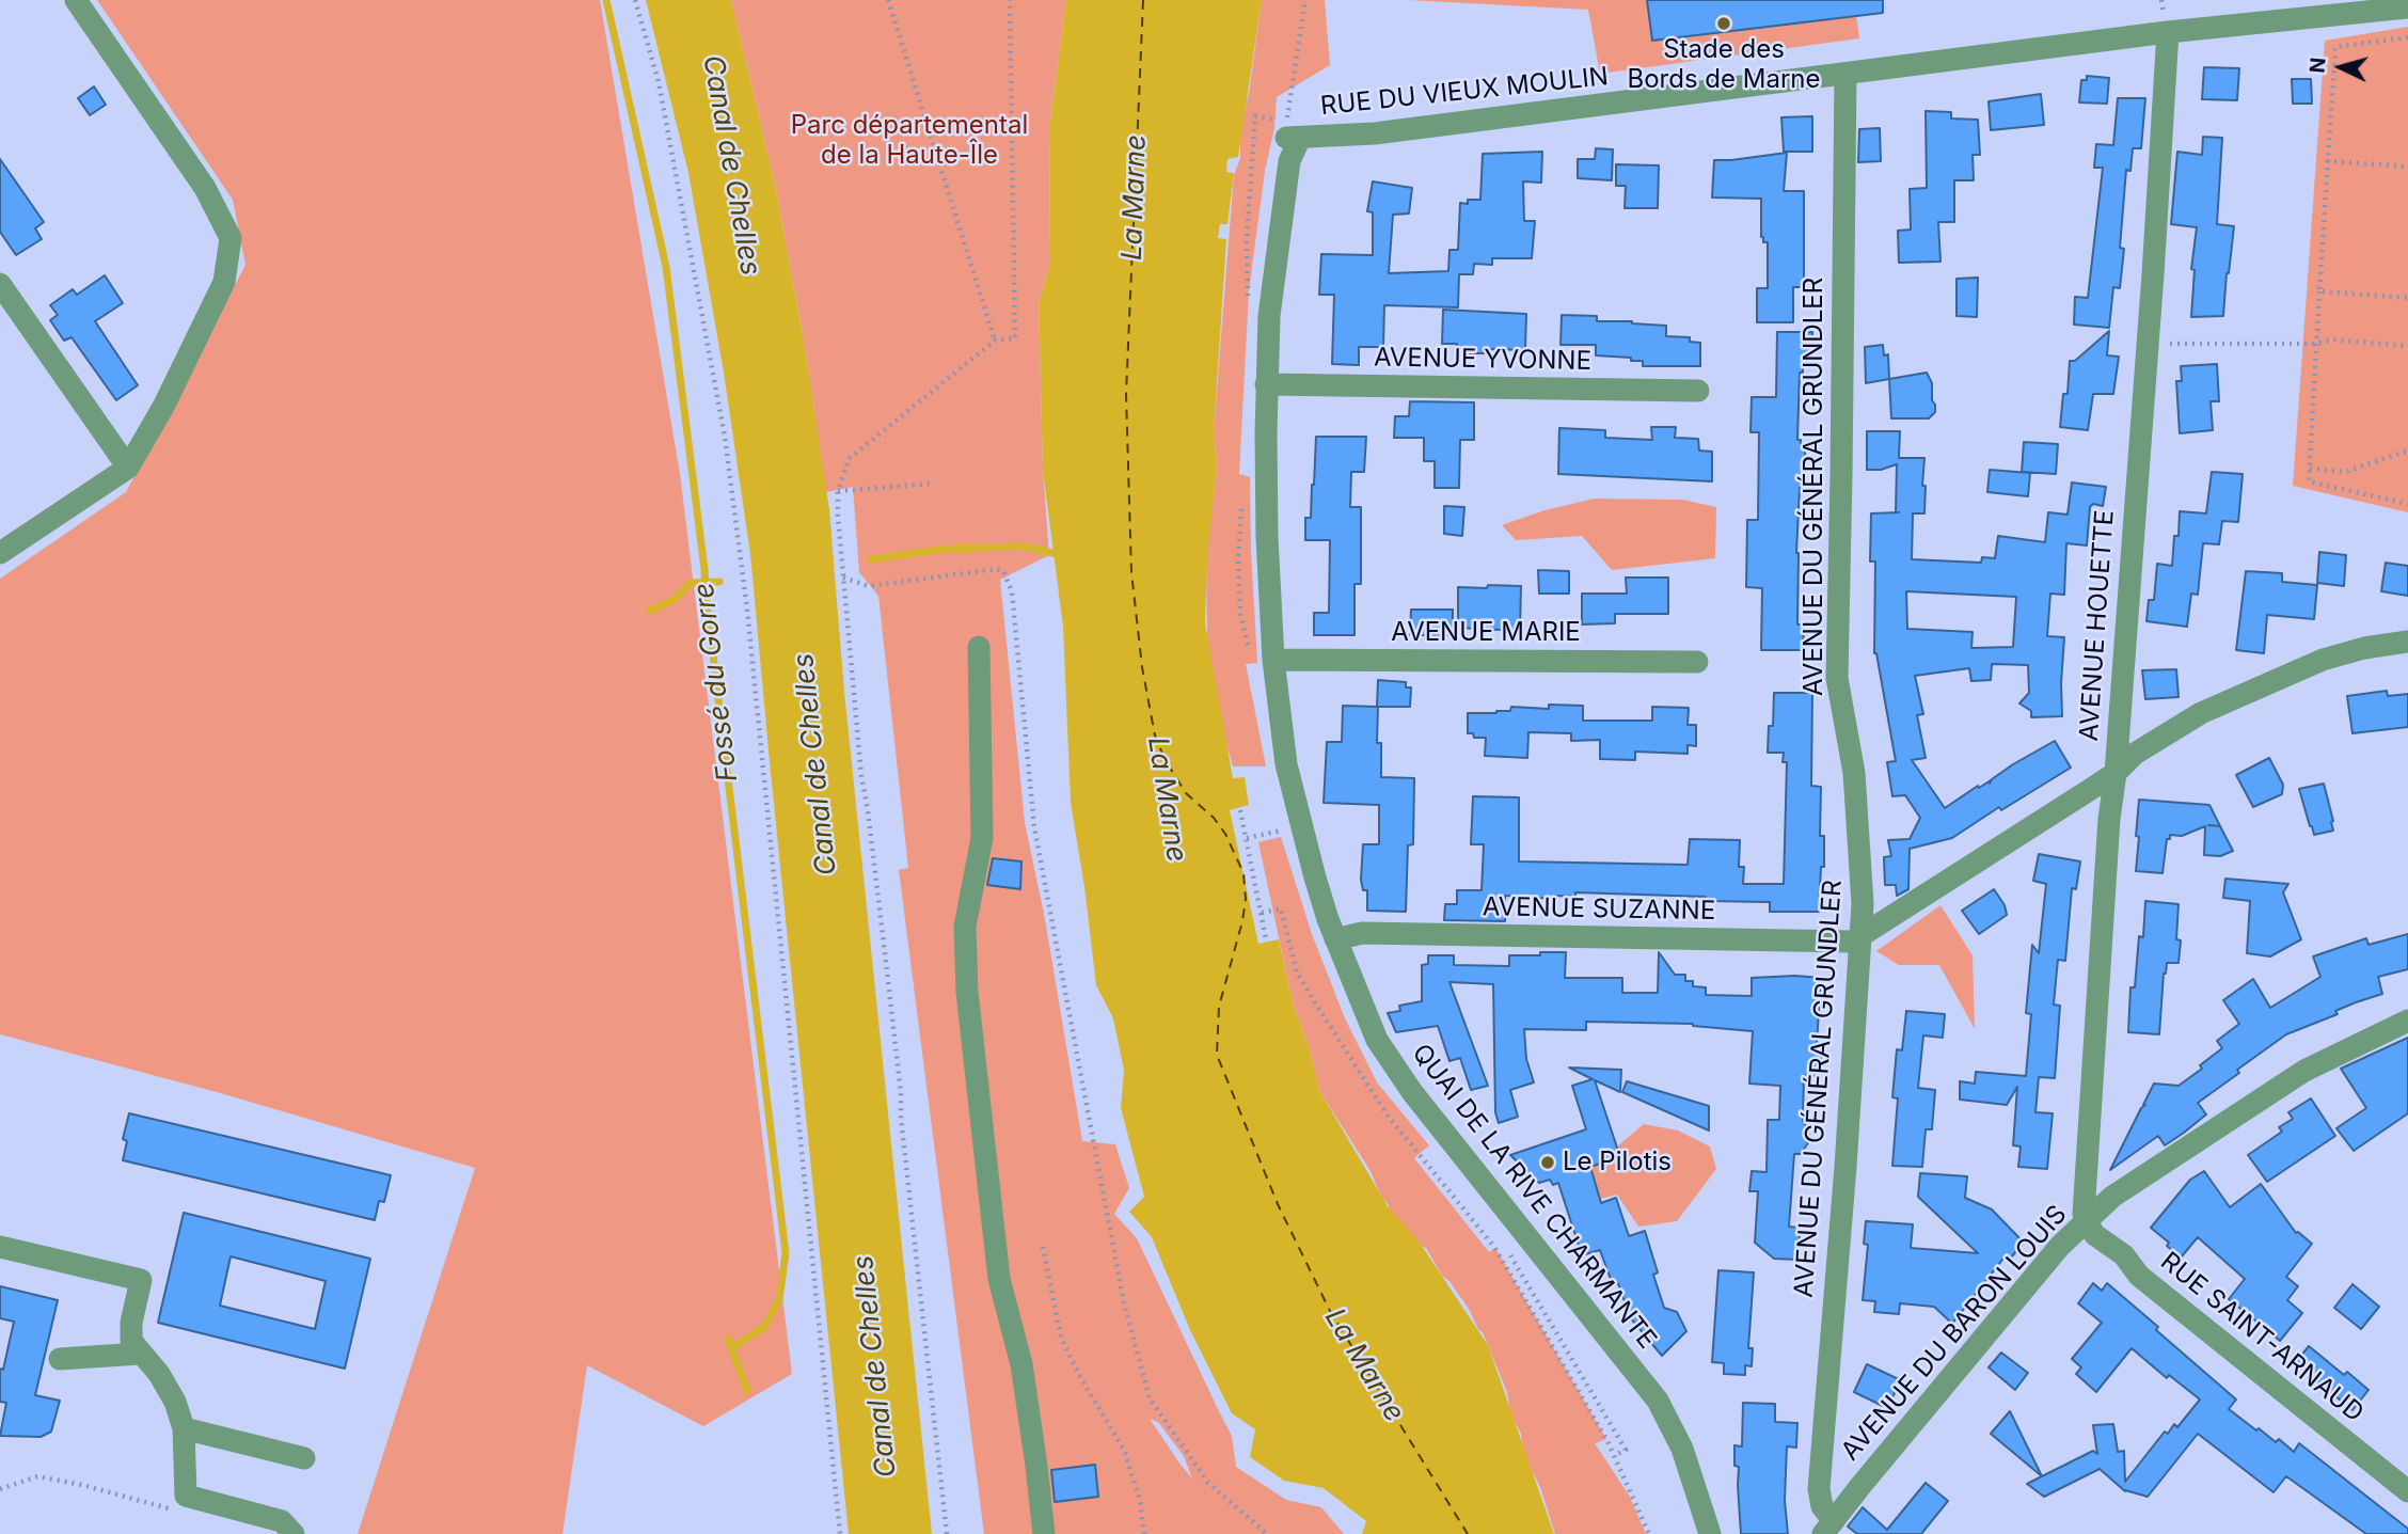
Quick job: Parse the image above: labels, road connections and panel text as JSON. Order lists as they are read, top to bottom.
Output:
{
  "streets": {
    "street": [
      "RUE DU VIEUX MOULIN",
      "AVENUE YVONNE",
      "AVENUE DU GÉNÉRAL GRUNDLER",
      "AVENUE HOUETTE",
      "AVENUE MARIE",
      "AVENUE SUZANNE",
      "QUAI DE LA RIVE CHARMANTE",
      "AVENUE DU BARON LOUIS",
      "RUE SAINT-ARNAUD"
    ]
  },
  "crossings": [
    ["RUE DU VIEUX MOULIN", "AVENUE DU GÉNÉRAL GRUNDLER"],
    ["RUE DU VIEUX MOULIN", "AVENUE HOUETTE"],
    ["RUE DU VIEUX MOULIN", "QUAI DE LA RIVE CHARMANTE"],
    ["AVENUE YVONNE", "QUAI DE LA RIVE CHARMANTE"],
    ["AVENUE DU GÉNÉRAL GRUNDLER", "AVENUE SUZANNE"],
    ["AVENUE DU GÉNÉRAL GRUNDLER", "AVENUE DU BARON LOUIS"],
    ["AVENUE HOUETTE", "AVENUE DU BARON LOUIS"],
    ["AVENUE HOUETTE", "RUE SAINT-ARNAUD"],
    ["AVENUE MARIE", "QUAI DE LA RIVE CHARMANTE"],
    ["AVENUE SUZANNE", "QUAI DE LA RIVE CHARMANTE"],
    ["AVENUE DU BARON LOUIS", "RUE SAINT-ARNAUD"]
  ],
  "water": ["Canal de Chelles", "La Marne", "Fossé du Gorre"],
  "parks": ["Parc départemental de la Haute-Île"],
  "places": ["Stade des Bords de Marne", "Le Pilotis"],
  "north": "left"
}
